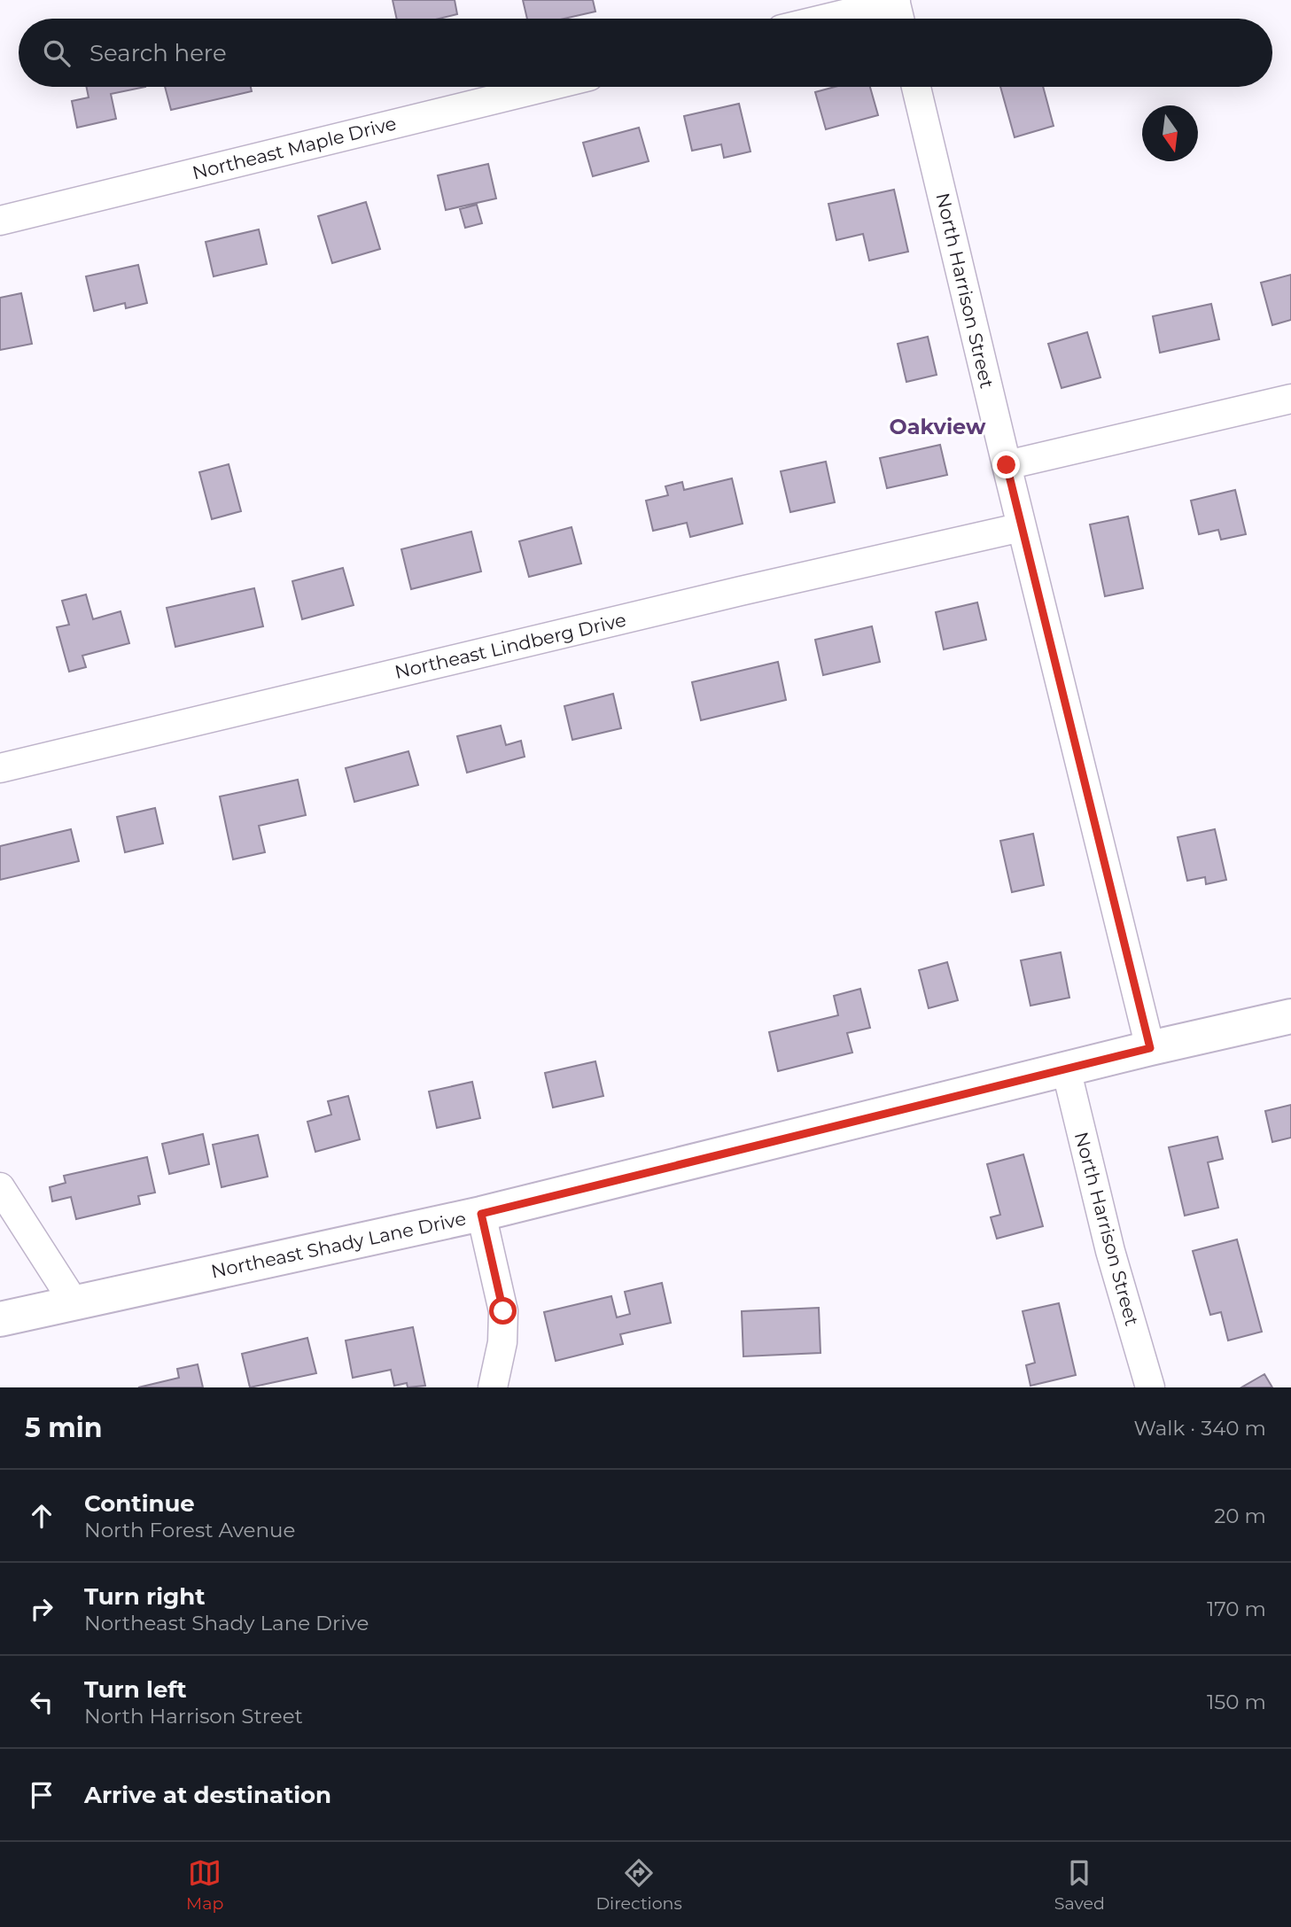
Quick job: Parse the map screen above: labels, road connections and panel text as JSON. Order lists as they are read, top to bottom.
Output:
{
  "streets": {
    "street": [
      "Northeast Maple Drive",
      "North Harrison Street",
      "Northeast Lindberg Drive",
      "Northeast Shady Lane Drive"
    ]
  },
  "crossings": [
    ["North Harrison Street", "Northeast Lindberg Drive"],
    ["North Harrison Street", "Northeast Shady Lane Drive"]
  ],
  "districts": ["Oakview"],
  "north": "bottom",
  "page": {
    "search": "Search here",
    "heading": ["5 min", "Walk · 340 m"],
    "list": [
      ["Continue", "North Forest Avenue", "20 m"],
      ["Turn right", "Northeast Shady Lane Drive", "170 m"],
      ["Turn left", "North Harrison Street", "150 m"],
      "Arrive at destination"
    ],
    "nav": ["Map", "Directions", "Saved"]
  }
}
